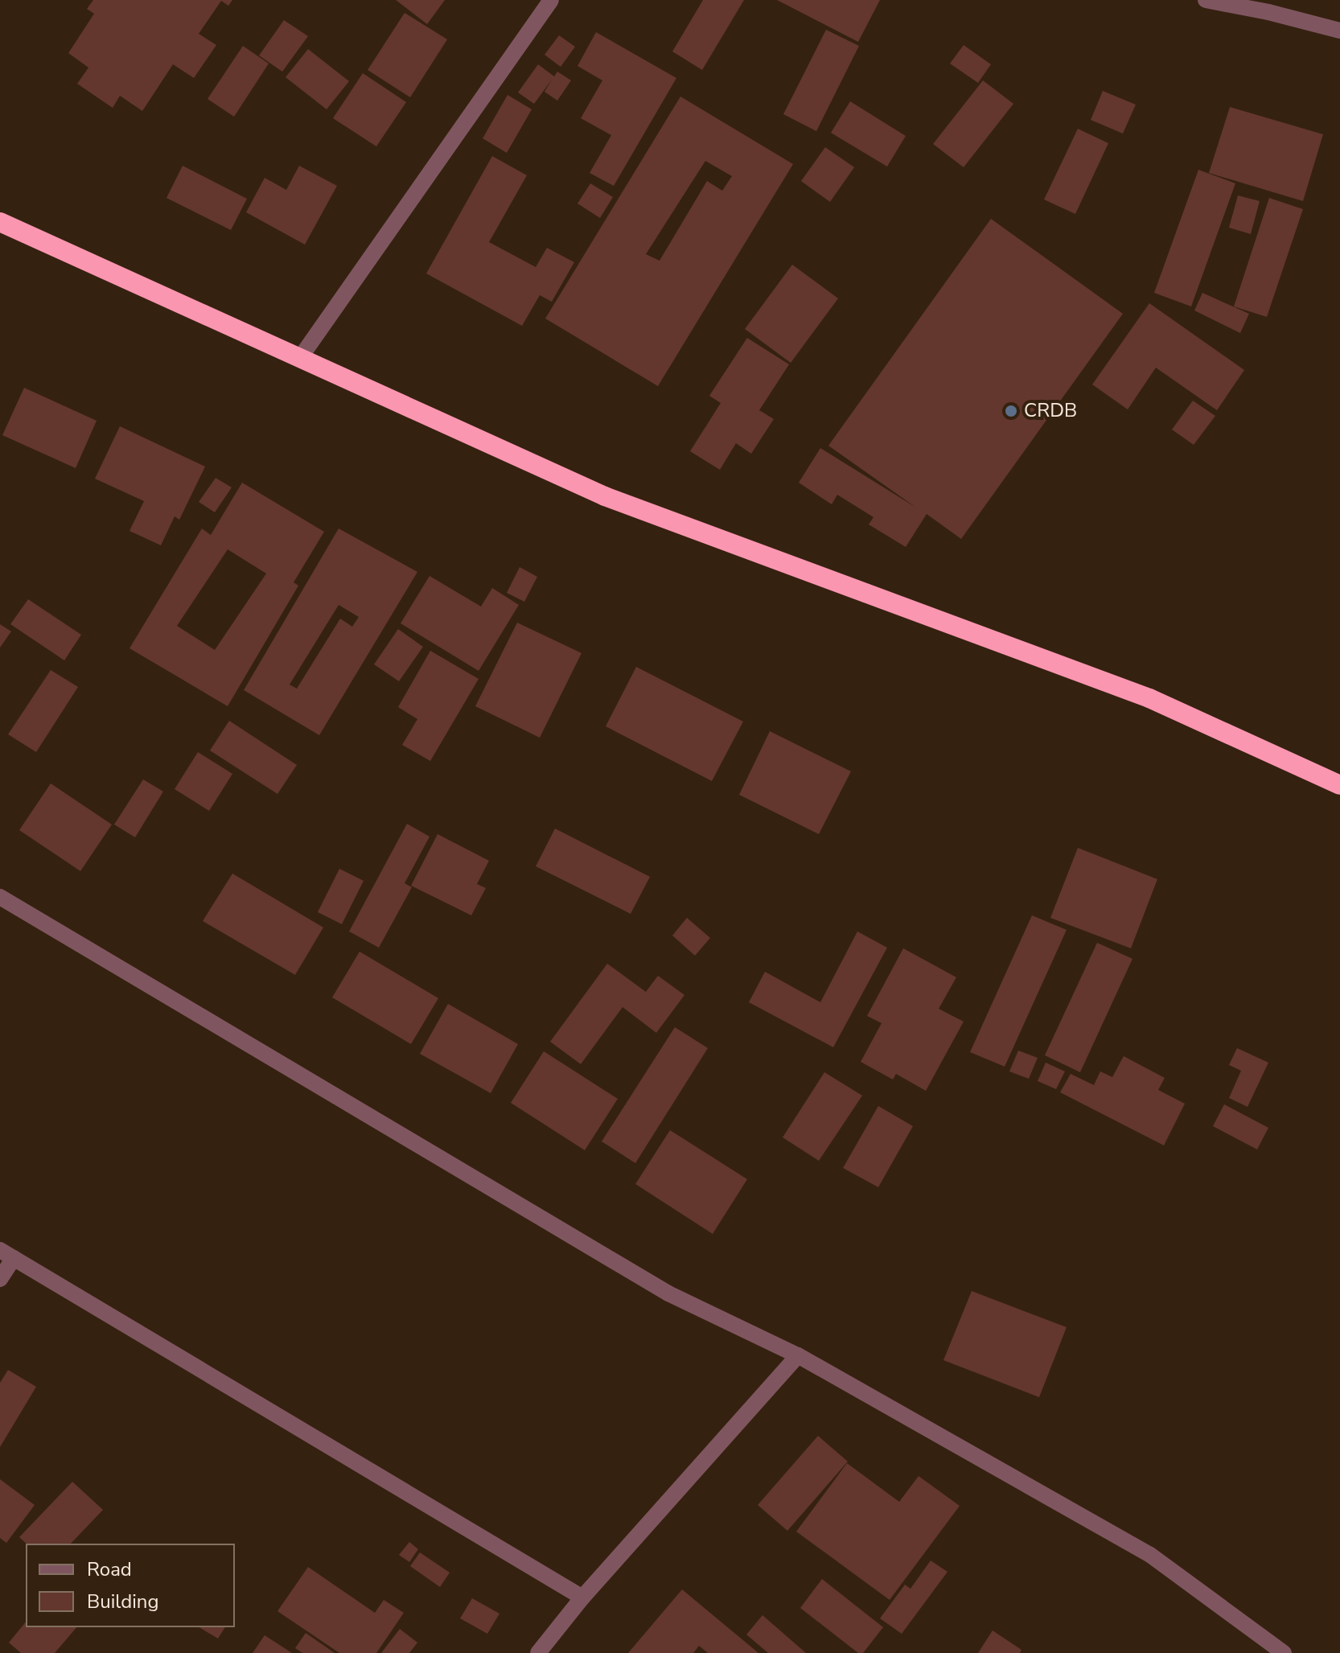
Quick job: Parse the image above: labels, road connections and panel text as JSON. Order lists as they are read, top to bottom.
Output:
{
  "places": ["CRDB"],
  "legend": ["Road", "Building"]
}
